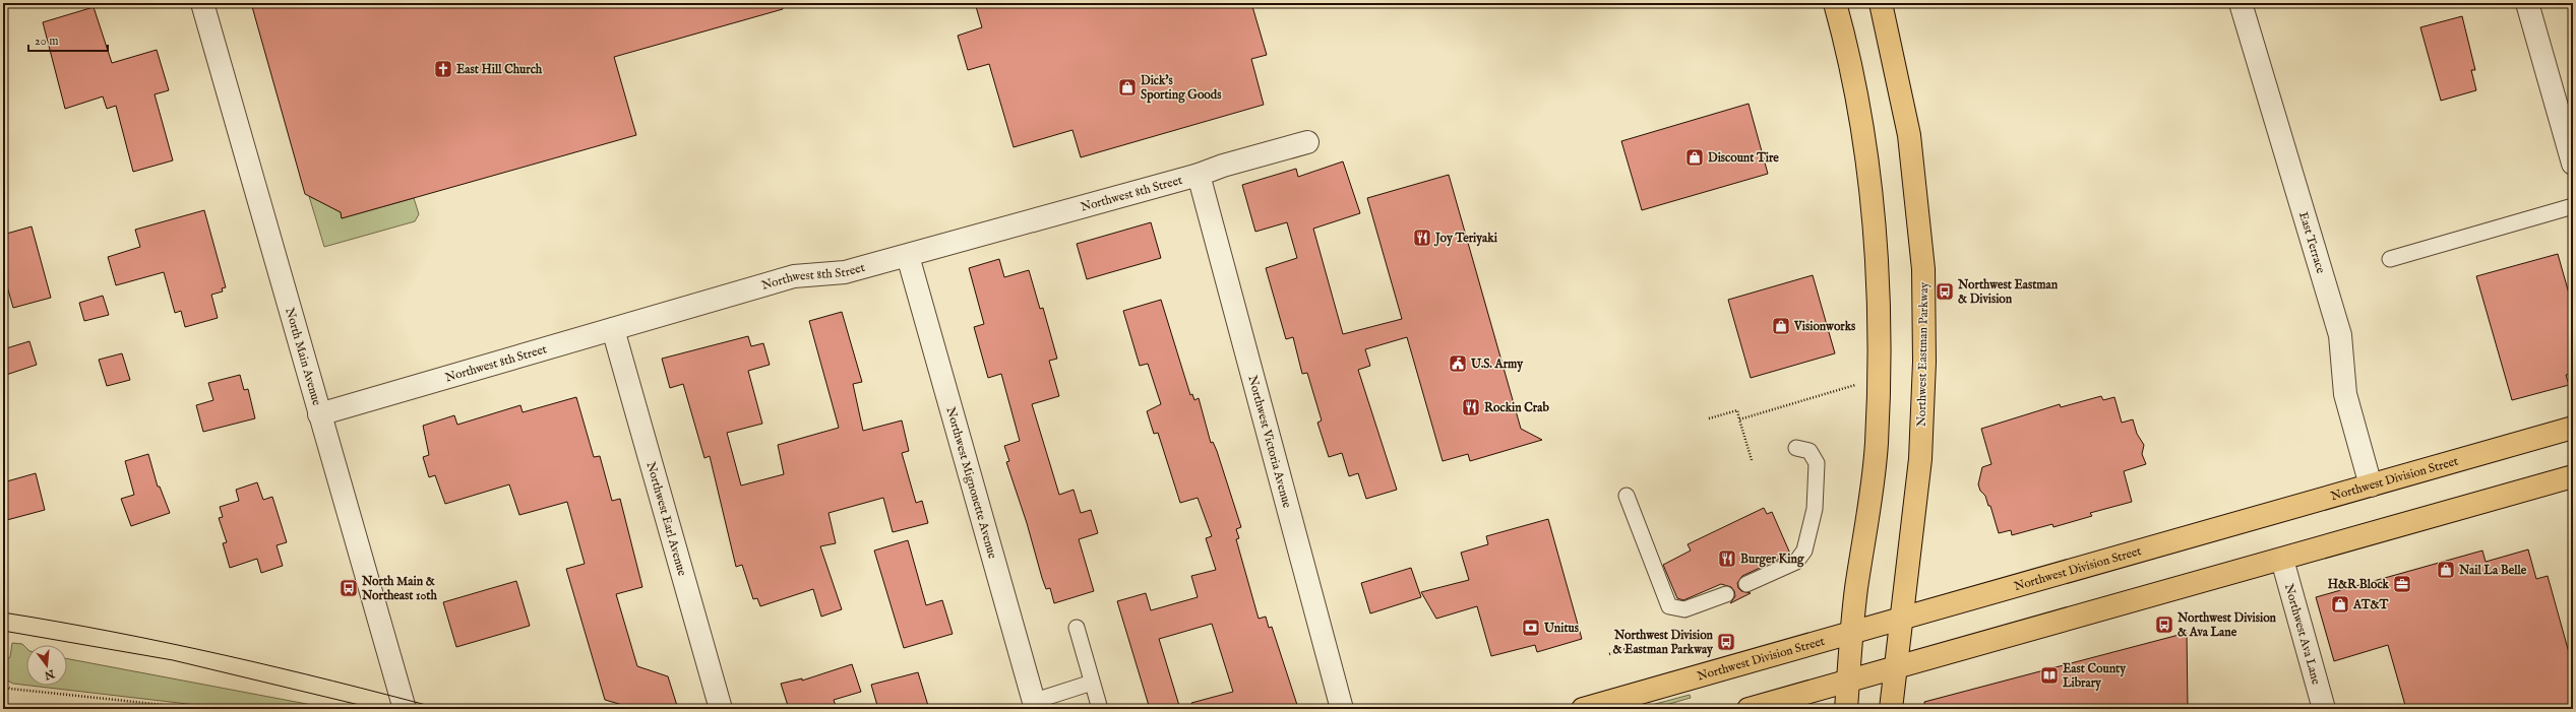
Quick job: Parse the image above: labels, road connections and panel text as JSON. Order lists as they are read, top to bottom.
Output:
{
  "streets": {
    "main road": ["Northwest Eastman Parkway", "Northwest Division Street"],
    "street": [
      "Northwest 8th Street",
      "East Terrace",
      "North Main Avenue",
      "Northwest Victoria Avenue",
      "Northwest Mignonette Avenue",
      "Northwest Earl Avenue",
      "Northwest Ava Lane"
    ]
  },
  "crossings": [
    ["Northwest 8th Street", "North Main Avenue"],
    ["Northwest 8th Street", "Northwest Victoria Avenue"],
    ["Northwest 8th Street", "Northwest Mignonette Avenue"],
    ["Northwest 8th Street", "Northwest Earl Avenue"],
    ["East Terrace", "Northwest Division Street"],
    ["Northwest Eastman Parkway", "Northwest Division Street"]
  ],
  "places": {
    "church": ["East Hill Church"],
    "shop": [
      "Dick's Sporting Goods",
      "Discount Tire",
      "Visionworks",
      "Nail La Belle",
      "AT&T"
    ],
    "restaurant": ["Joy Teriyaki", "Rockin Crab", "Burger King"],
    "bus stop": [
      "Northwest Eastman & Division",
      "North Main & Northeast 10th",
      "Northwest Division & Ava Lane",
      "Northwest Division & Eastman Parkway"
    ],
    "public building": ["U.S. Army"],
    "office": ["H&R Block"],
    "bank": ["Unitus"],
    "library": ["East County Library"]
  },
  "scale_bar": "20 m",
  "north": "bottom"
}
